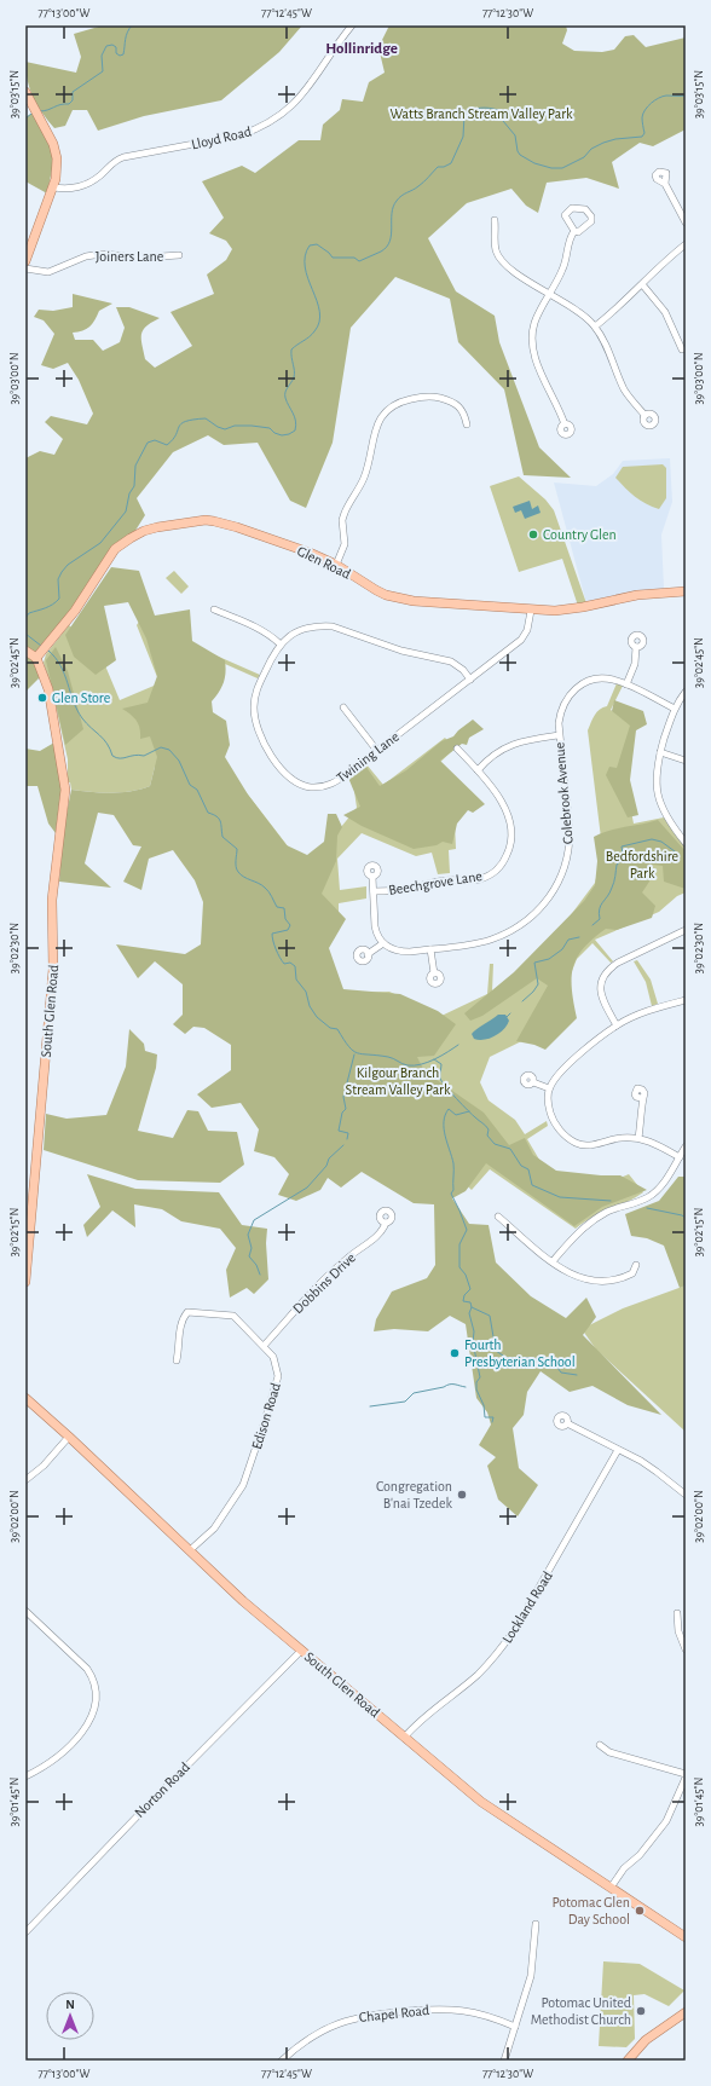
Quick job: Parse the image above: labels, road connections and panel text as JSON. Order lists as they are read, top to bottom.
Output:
{
  "streets": {
    "main road": ["Glen Road", "South Glen Road"],
    "street": [
      "Lloyd Road",
      "Joiners Lane",
      "Twining Lane",
      "Colebrook Avenue",
      "Beechgrove Lane",
      "Dobbins Drive",
      "Edison Road",
      "Lockland Road",
      "Norton Road",
      "Chapel Road"
    ]
  },
  "crossings": [
    ["Glen Road", "Twining Lane"],
    ["Glen Road", "South Glen Road"],
    ["South Glen Road", "Edison Road"],
    ["South Glen Road", "Lockland Road"],
    ["South Glen Road", "Norton Road"],
    ["Dobbins Drive", "Edison Road"]
  ],
  "districts": ["Hollinridge"],
  "parks": ["Watts Branch Stream Valley Park", "Bedfordshire Park", "Kilgour Branch Stream Valley Park"],
  "places": [
    "Country Glen",
    "Glen Store",
    "Fourth Presbyterian School",
    "Congregation B'nai Tzedek",
    "Potomac Glen Day School",
    "Potomac United Methodist Church"
  ],
  "north": "top",
  "coordinates": [
    "77°13'00\"W",
    "77°12'45\"W",
    "77°12'30\"W",
    "39°03'15\"N",
    "39°03'00\"N",
    "39°02'45\"N",
    "39°02'30\"N",
    "39°02'15\"N",
    "39°02'00\"N",
    "39°01'45\"N"
  ]
}
